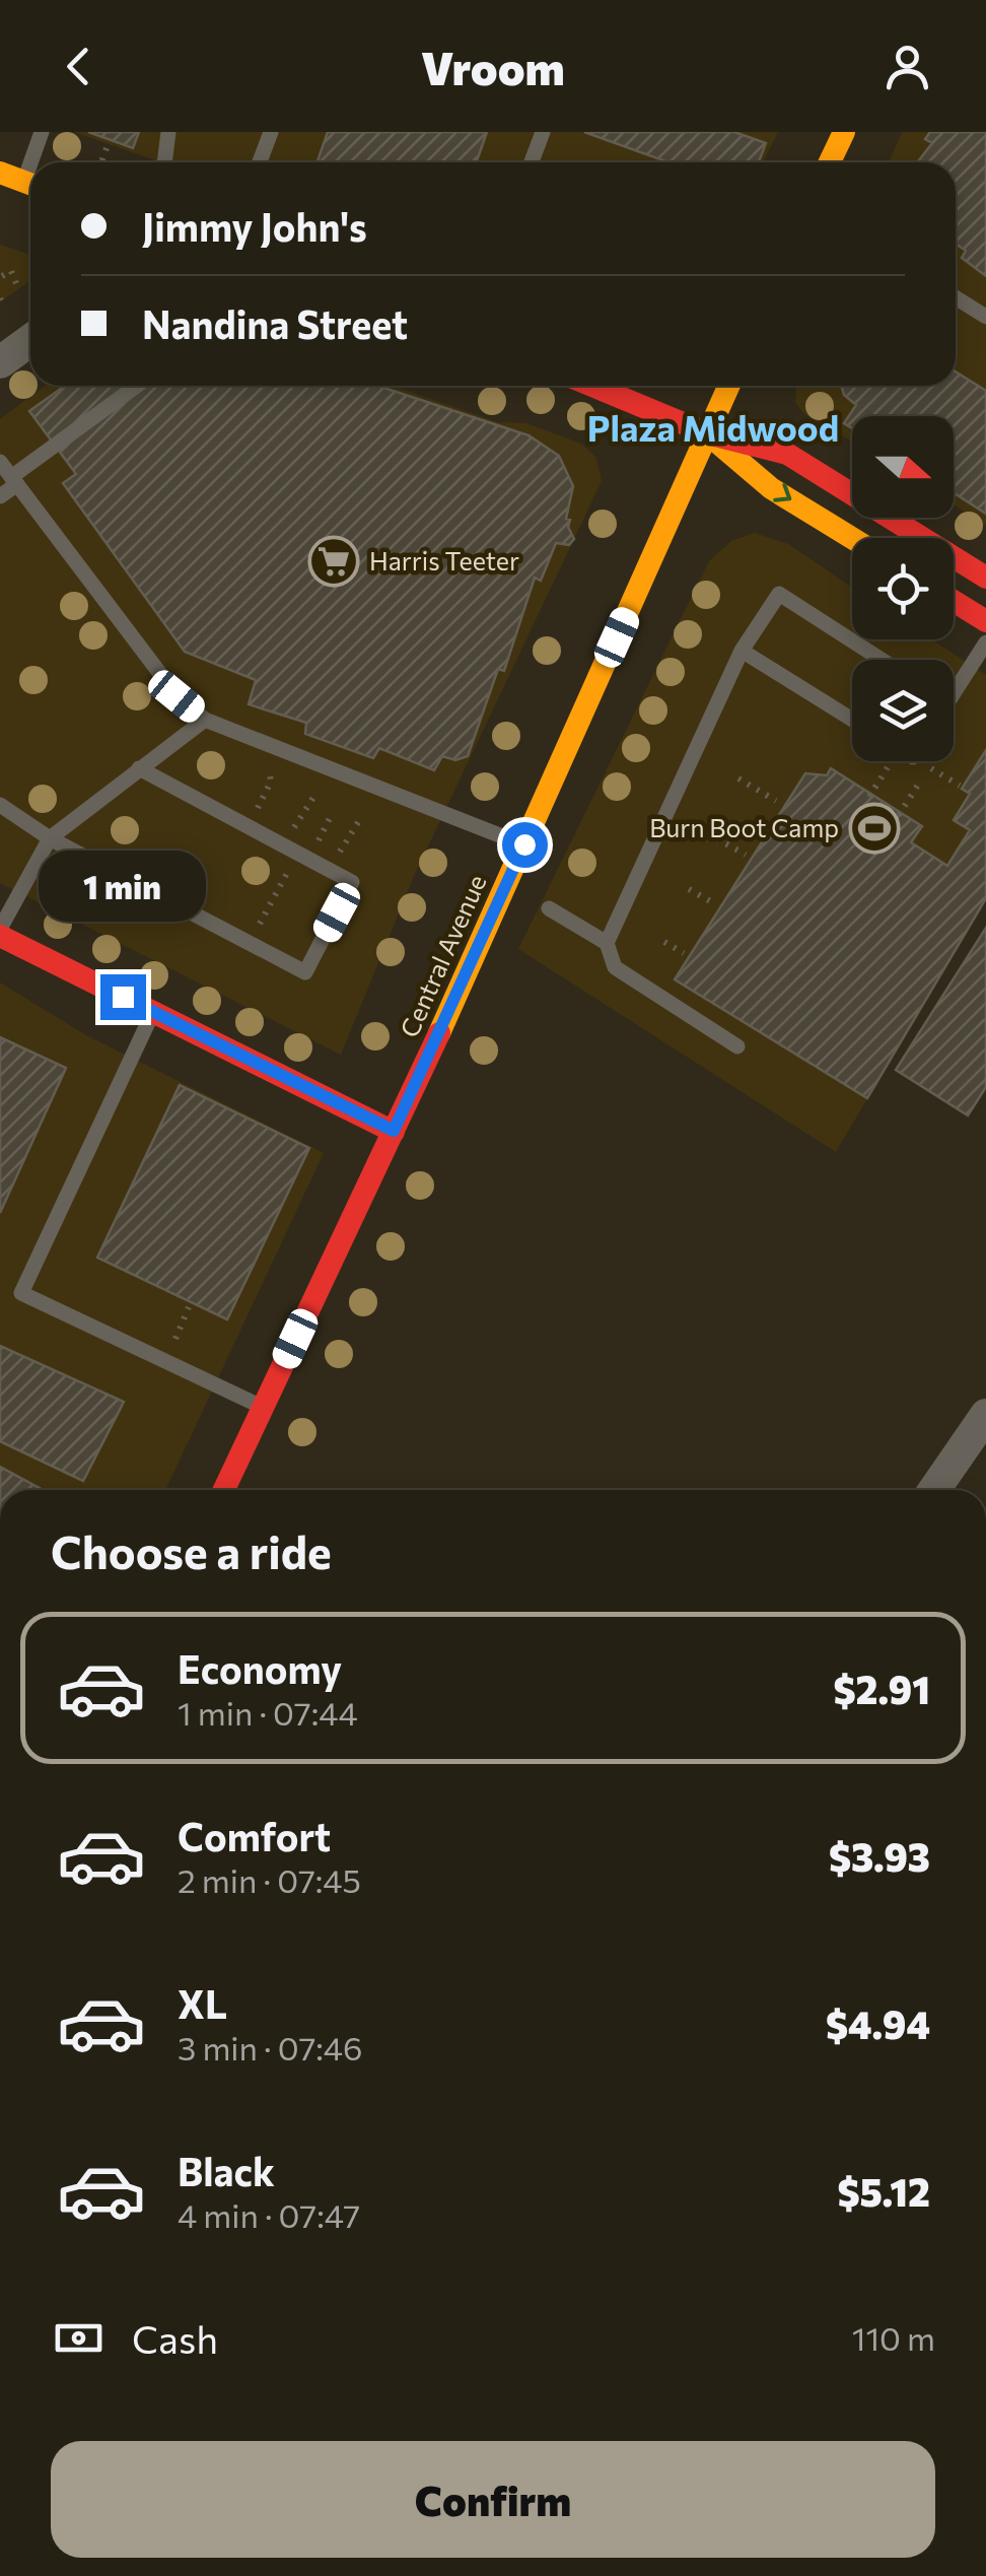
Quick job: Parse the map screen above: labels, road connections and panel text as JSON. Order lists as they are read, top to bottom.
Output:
{
  "streets": {
    "main road": ["Central Avenue"]
  },
  "districts": ["Plaza Midwood"],
  "places": {
    "supermarket": ["Harris Teeter"],
    "sports": ["Burn Boot Camp"]
  },
  "north": "right",
  "page": {
    "header": "Vroom",
    "banner": ["Jimmy John's", "Nandina Street"],
    "bubble": "1 min",
    "heading": "Choose a ride",
    "list": [
      {
        "name": "Economy",
        "note": "1 min · 07:44",
        "value": "$2.91"
      },
      {
        "name": "Comfort",
        "note": "2 min · 07:45",
        "value": "$3.93"
      },
      {
        "name": "XL",
        "note": "3 min · 07:46",
        "value": "$4.94"
      },
      {
        "name": "Black",
        "note": "4 min · 07:47",
        "value": "$5.12"
      }
    ],
    "pay": ["Cash", "110 m"],
    "buttons": "Confirm"
  }
}
